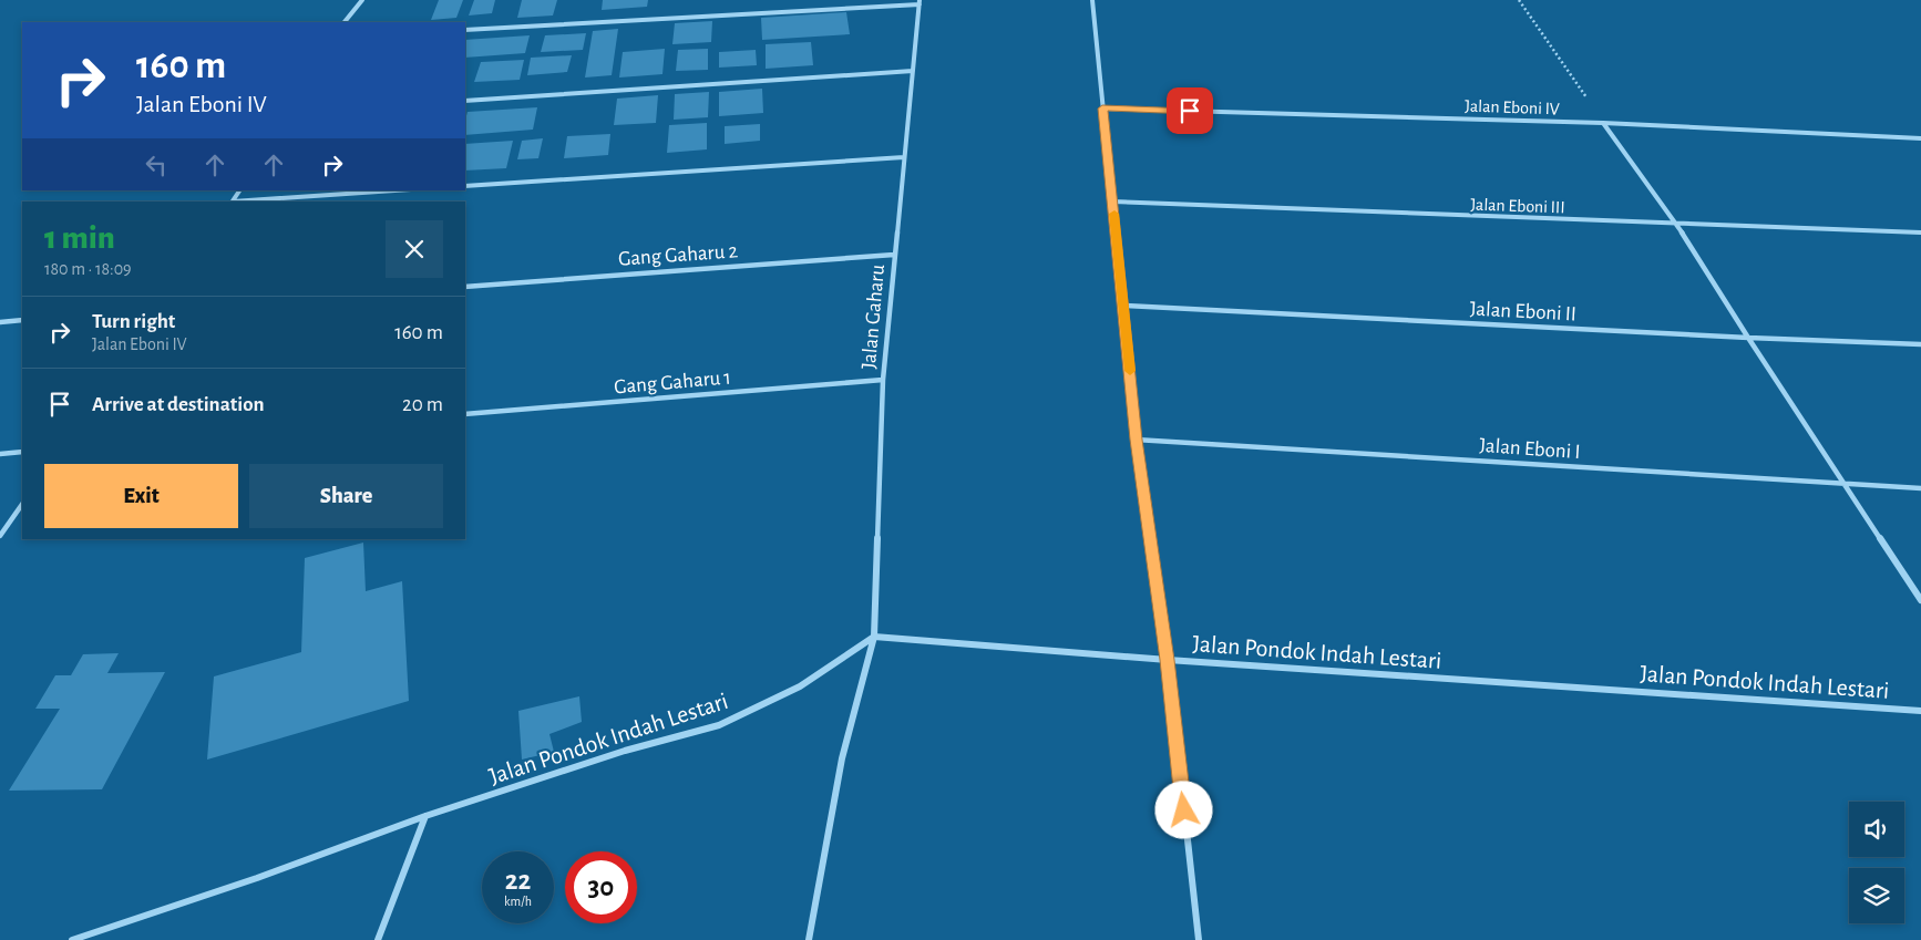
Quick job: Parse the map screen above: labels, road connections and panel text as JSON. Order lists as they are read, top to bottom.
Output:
{
  "streets": {
    "street": [
      "Jalan Eboni IV",
      "Jalan Eboni III",
      "Gang Gaharu 2",
      "Jalan Eboni II",
      "Jalan Gaharu",
      "Gang Gaharu 1",
      "Jalan Eboni I",
      "Jalan Pondok Indah Lestari"
    ]
  },
  "crossings": [
    ["Gang Gaharu 2", "Jalan Gaharu"],
    ["Jalan Gaharu", "Gang Gaharu 1"],
    ["Jalan Gaharu", "Jalan Pondok Indah Lestari"]
  ],
  "page": {
    "turn": ["160 m", "Jalan Eboni IV"],
    "heading": ["1 min", "180 m · 18:09"],
    "list": [
      {
        "name": "Turn right",
        "note": "Jalan Eboni IV",
        "value": "160 m"
      },
      {
        "name": "Arrive at destination",
        "value": "20 m"
      }
    ],
    "buttons": ["Exit", "Share"],
    "speed": "22 km/h",
    "limit": "30"
  }
}
